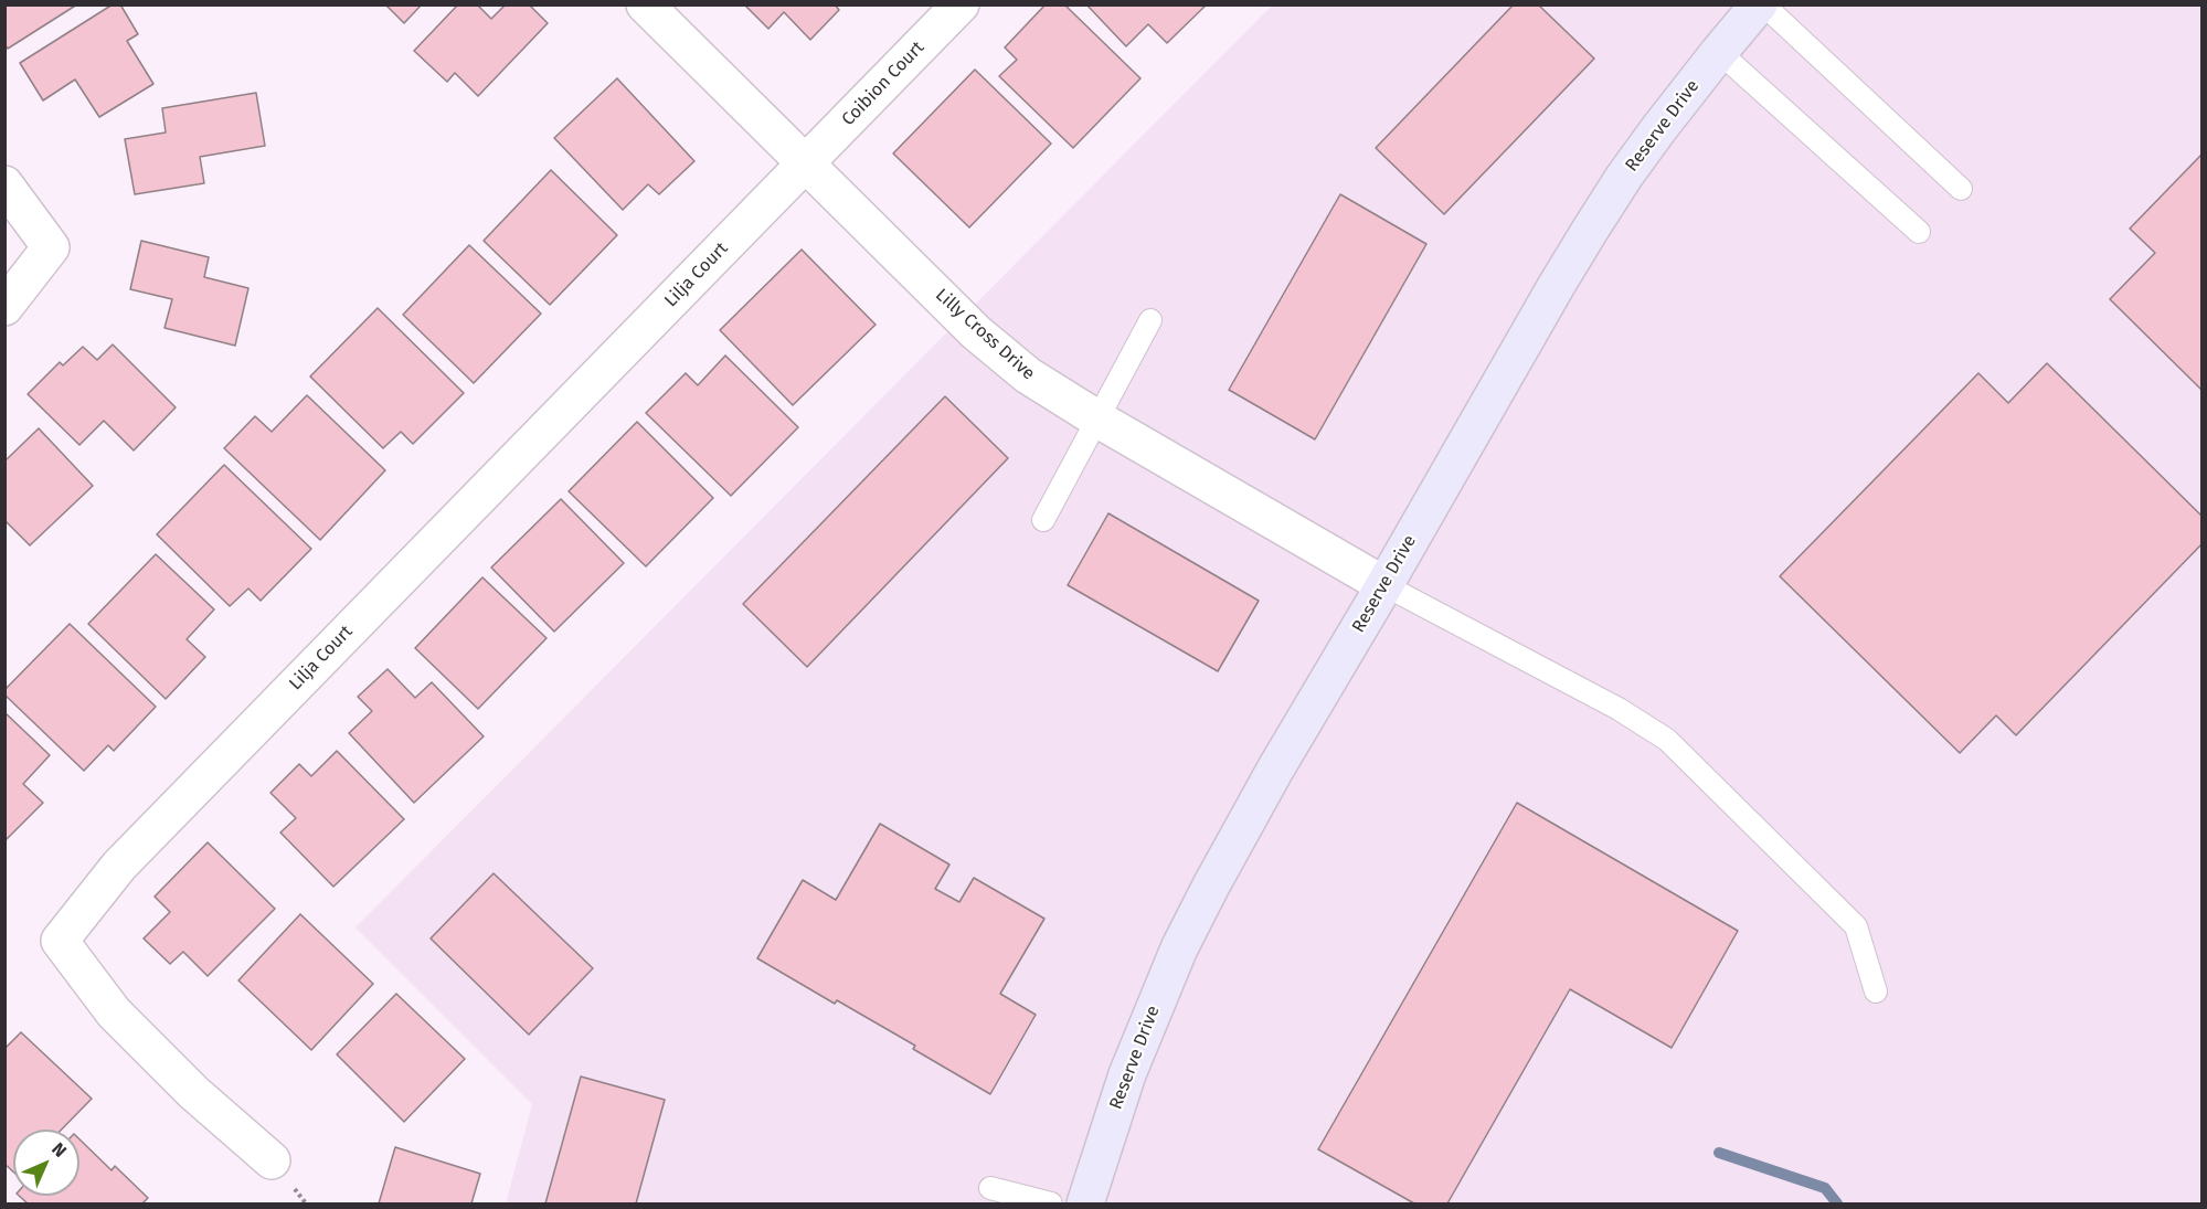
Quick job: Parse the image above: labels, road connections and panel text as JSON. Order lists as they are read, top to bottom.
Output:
{
  "streets": {
    "street": [
      "Coibion Court",
      "Reserve Drive",
      "Lilja Court",
      "Lilly Cross Drive"
    ]
  },
  "crossings": [
    ["Coibion Court", "Lilja Court"],
    ["Coibion Court", "Lilly Cross Drive"],
    ["Reserve Drive", "Lilly Cross Drive"],
    ["Lilja Court", "Lilly Cross Drive"]
  ],
  "north": "top right"
}
